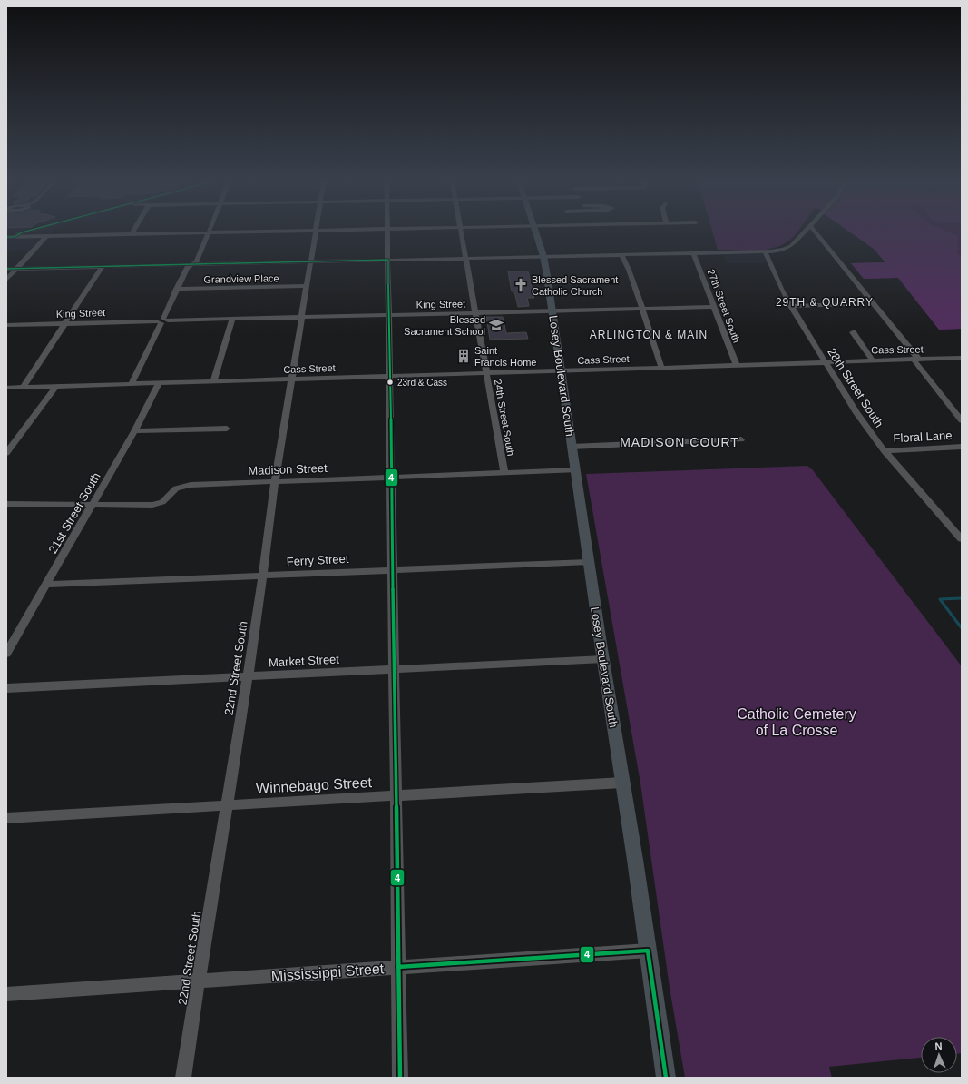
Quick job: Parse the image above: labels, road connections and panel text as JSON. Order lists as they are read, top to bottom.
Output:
{
  "streets": {
    "main road": ["Losey Boulevard South"],
    "street": [
      "Grandview Place",
      "King Street",
      "27th Street South",
      "Cass Street",
      "28th Street South",
      "24th Street South",
      "Floral Lane",
      "Madison Street",
      "21st Street South",
      "Ferry Street",
      "Market Street",
      "22nd Street South",
      "Winnebago Street",
      "Mississippi Street"
    ]
  },
  "crossings": [
    ["Grandview Place", "22nd Street South"],
    ["King Street", "27th Street South"],
    ["King Street", "Losey Boulevard South"],
    ["King Street", "24th Street South"],
    ["King Street", "22nd Street South"],
    ["27th Street South", "Cass Street"],
    ["Cass Street", "Losey Boulevard South"],
    ["Cass Street", "28th Street South"],
    ["Cass Street", "24th Street South"],
    ["Cass Street", "21st Street South"],
    ["Cass Street", "22nd Street South"],
    ["Losey Boulevard South", "Madison Street"],
    ["Losey Boulevard South", "Ferry Street"],
    ["Losey Boulevard South", "Market Street"],
    ["Losey Boulevard South", "Winnebago Street"],
    ["Losey Boulevard South", "Mississippi Street"],
    ["28th Street South", "Floral Lane"],
    ["24th Street South", "Madison Street"],
    ["Madison Street", "21st Street South"],
    ["Madison Street", "22nd Street South"],
    ["21st Street South", "Ferry Street"],
    ["Ferry Street", "22nd Street South"],
    ["Market Street", "22nd Street South"],
    ["22nd Street South", "Winnebago Street"],
    ["22nd Street South", "Mississippi Street"]
  ],
  "districts": ["29TH & QUARRY", "ARLINGTON & MAIN", "MADISON COURT"],
  "parks": ["Catholic Cemetery of La Crosse"],
  "places": {
    "church": ["Blessed Sacrament Catholic Church"],
    "school or university": ["Blessed Sacrament School"],
    "building": ["Saint Francis Home"],
    "other": ["23rd & Cass"]
  },
  "lines": ["transit line 4"],
  "north": "top"
}
